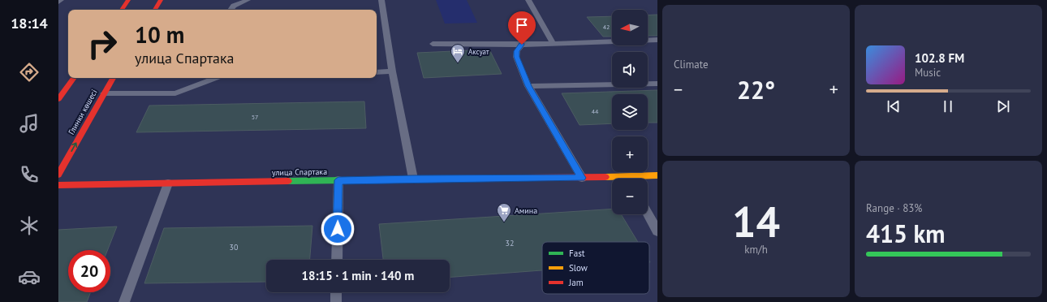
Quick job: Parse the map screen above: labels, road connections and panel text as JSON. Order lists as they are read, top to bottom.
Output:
{
  "streets": {
    "street": ["Глинки көшесі", "улица Спартака"]
  },
  "one_way": ["Глинки көшесі"],
  "places": {
    "hotel": ["Аксуат"],
    "supermarket": ["Амина"]
  },
  "house_numbers": [
    "42",
    "44",
    "57",
    "32",
    "30"
  ],
  "legend": ["Fast", "Slow", "Jam"],
  "north": "left",
  "page": {
    "tabs": "18:14",
    "tile": [
      "Climate",
      ["14", "km/h"],
      ["Range · 83%", "415 km"]
    ],
    "map_buttons": ["+", "−"],
    "turn": ["10 m", "улица Спартака"],
    "song": ["102.8 FM", "Music"],
    "heat": ["−", "22°", "+"],
    "limit": "20",
    "trip": "18:15 · 1 min · 140 m"
  }
}
